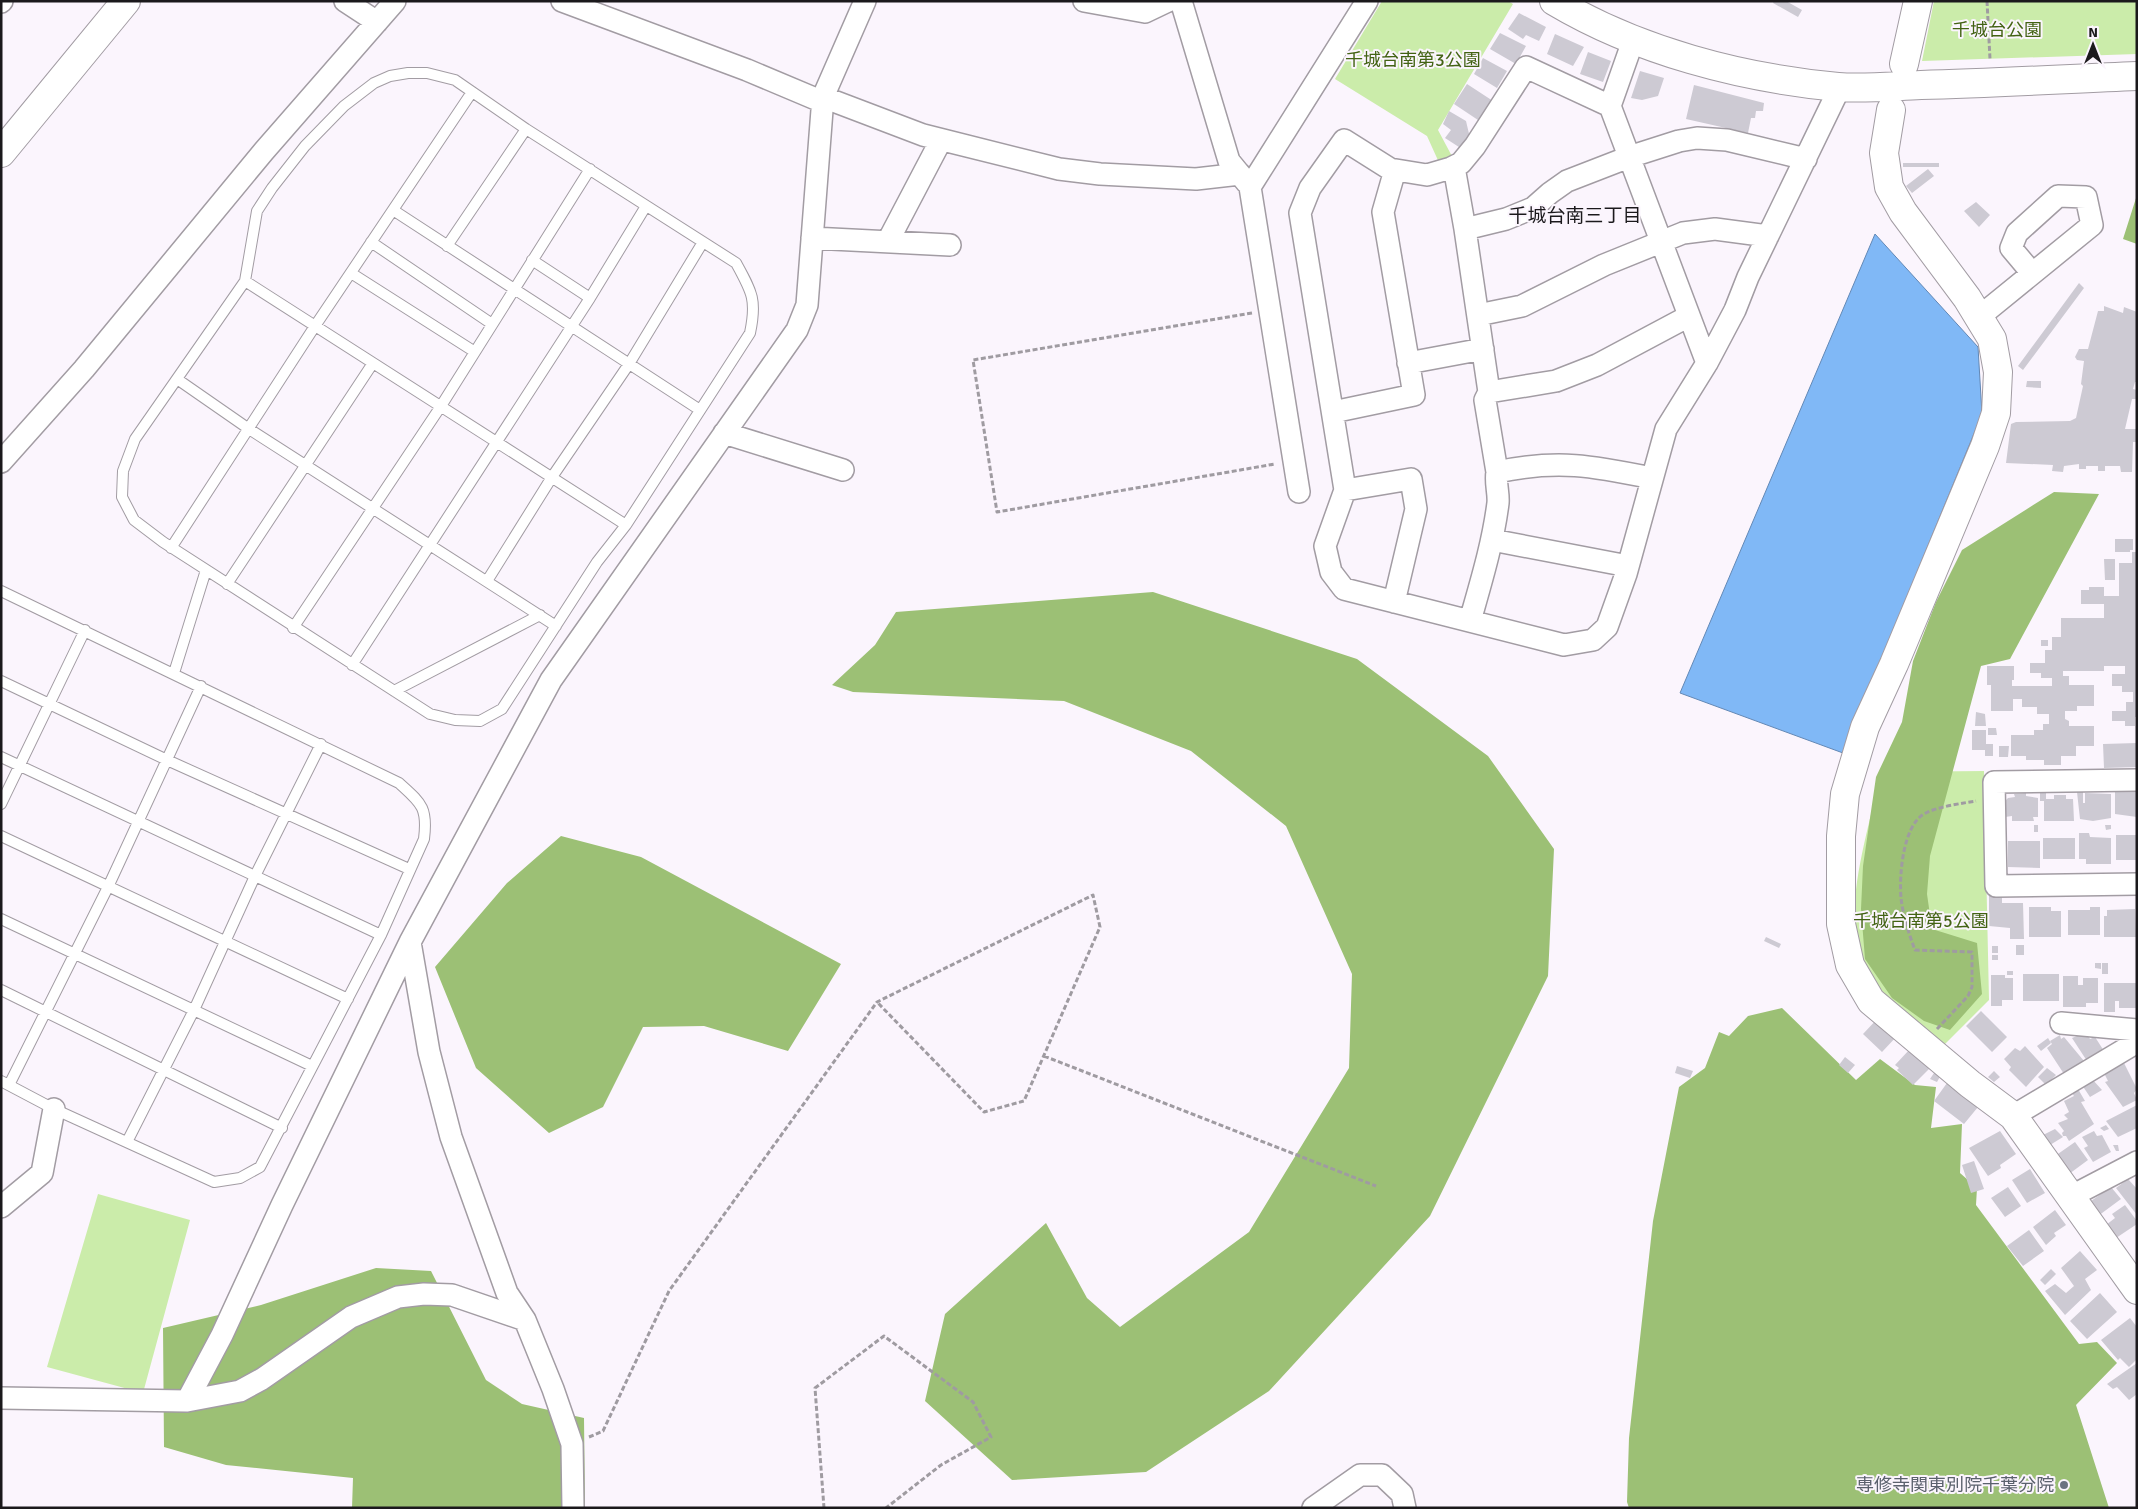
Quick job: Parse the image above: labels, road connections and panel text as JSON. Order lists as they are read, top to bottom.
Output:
{
  "districts": ["千城台南三丁目"],
  "parks": ["千城台公園", "千城台南第3公園", "千城台南第5公園"],
  "places": ["専修寺関東別院千葉分院"],
  "north": "top"
}
